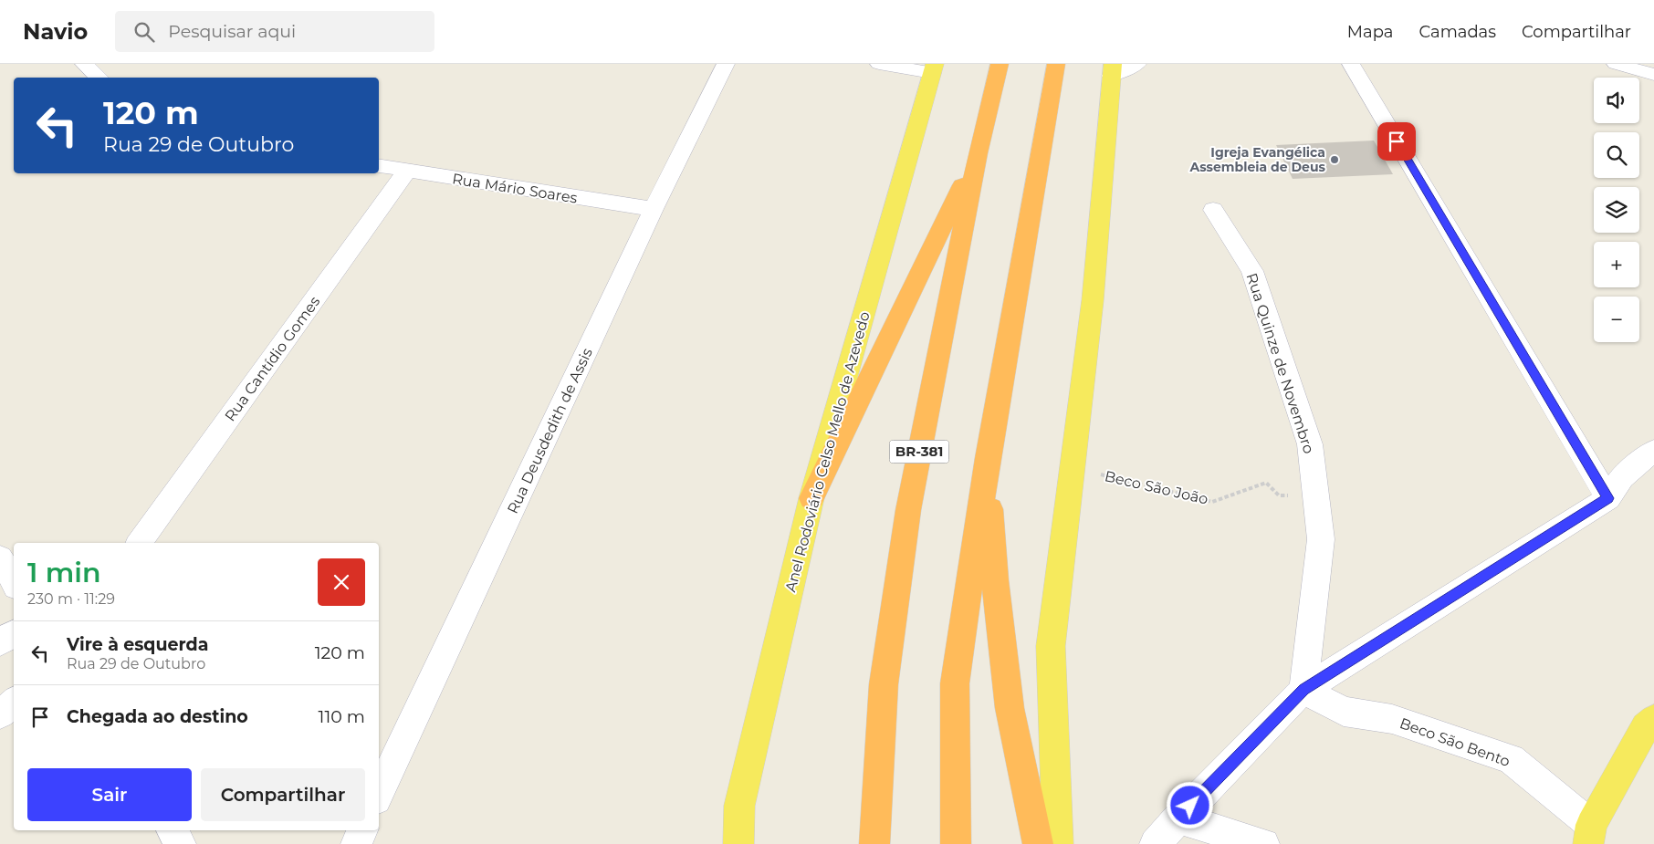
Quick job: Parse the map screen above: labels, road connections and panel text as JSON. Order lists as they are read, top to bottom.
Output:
{
  "streets": {
    "highway": ["BR-381"],
    "main road": ["Anel Rodoviário Celso Mello de Azevedo"],
    "street": [
      "Rua Mário Soares",
      "Rua Cantídio Gomes",
      "Rua Quinze de Novembro",
      "Rua Deusdedith de Assis",
      "Beco São Bento"
    ],
    "path": ["Beco São João"]
  },
  "crossings": [
    ["Rua Mário Soares", "Rua Cantídio Gomes"],
    ["Rua Mário Soares", "Rua Deusdedith de Assis"],
    ["Rua Quinze de Novembro", "Beco São João"],
    ["Rua Quinze de Novembro", "Beco São Bento"]
  ],
  "places": ["Igreja Evangélica Assembleia de Deus"],
  "page": {
    "header": "Navio",
    "search": "Pesquisar aqui",
    "nav": ["Mapa", "Camadas", "Compartilhar"],
    "map_buttons": ["+", "−"],
    "turn": ["120 m", "Rua 29 de Outubro"],
    "heading": ["1 min", "230 m · 11:29"],
    "list": [
      {
        "name": "Vire à esquerda",
        "note": "Rua 29 de Outubro",
        "value": "120 m"
      },
      {
        "name": "Chegada ao destino",
        "value": "110 m"
      }
    ],
    "buttons": ["Sair", "Compartilhar"]
  }
}
